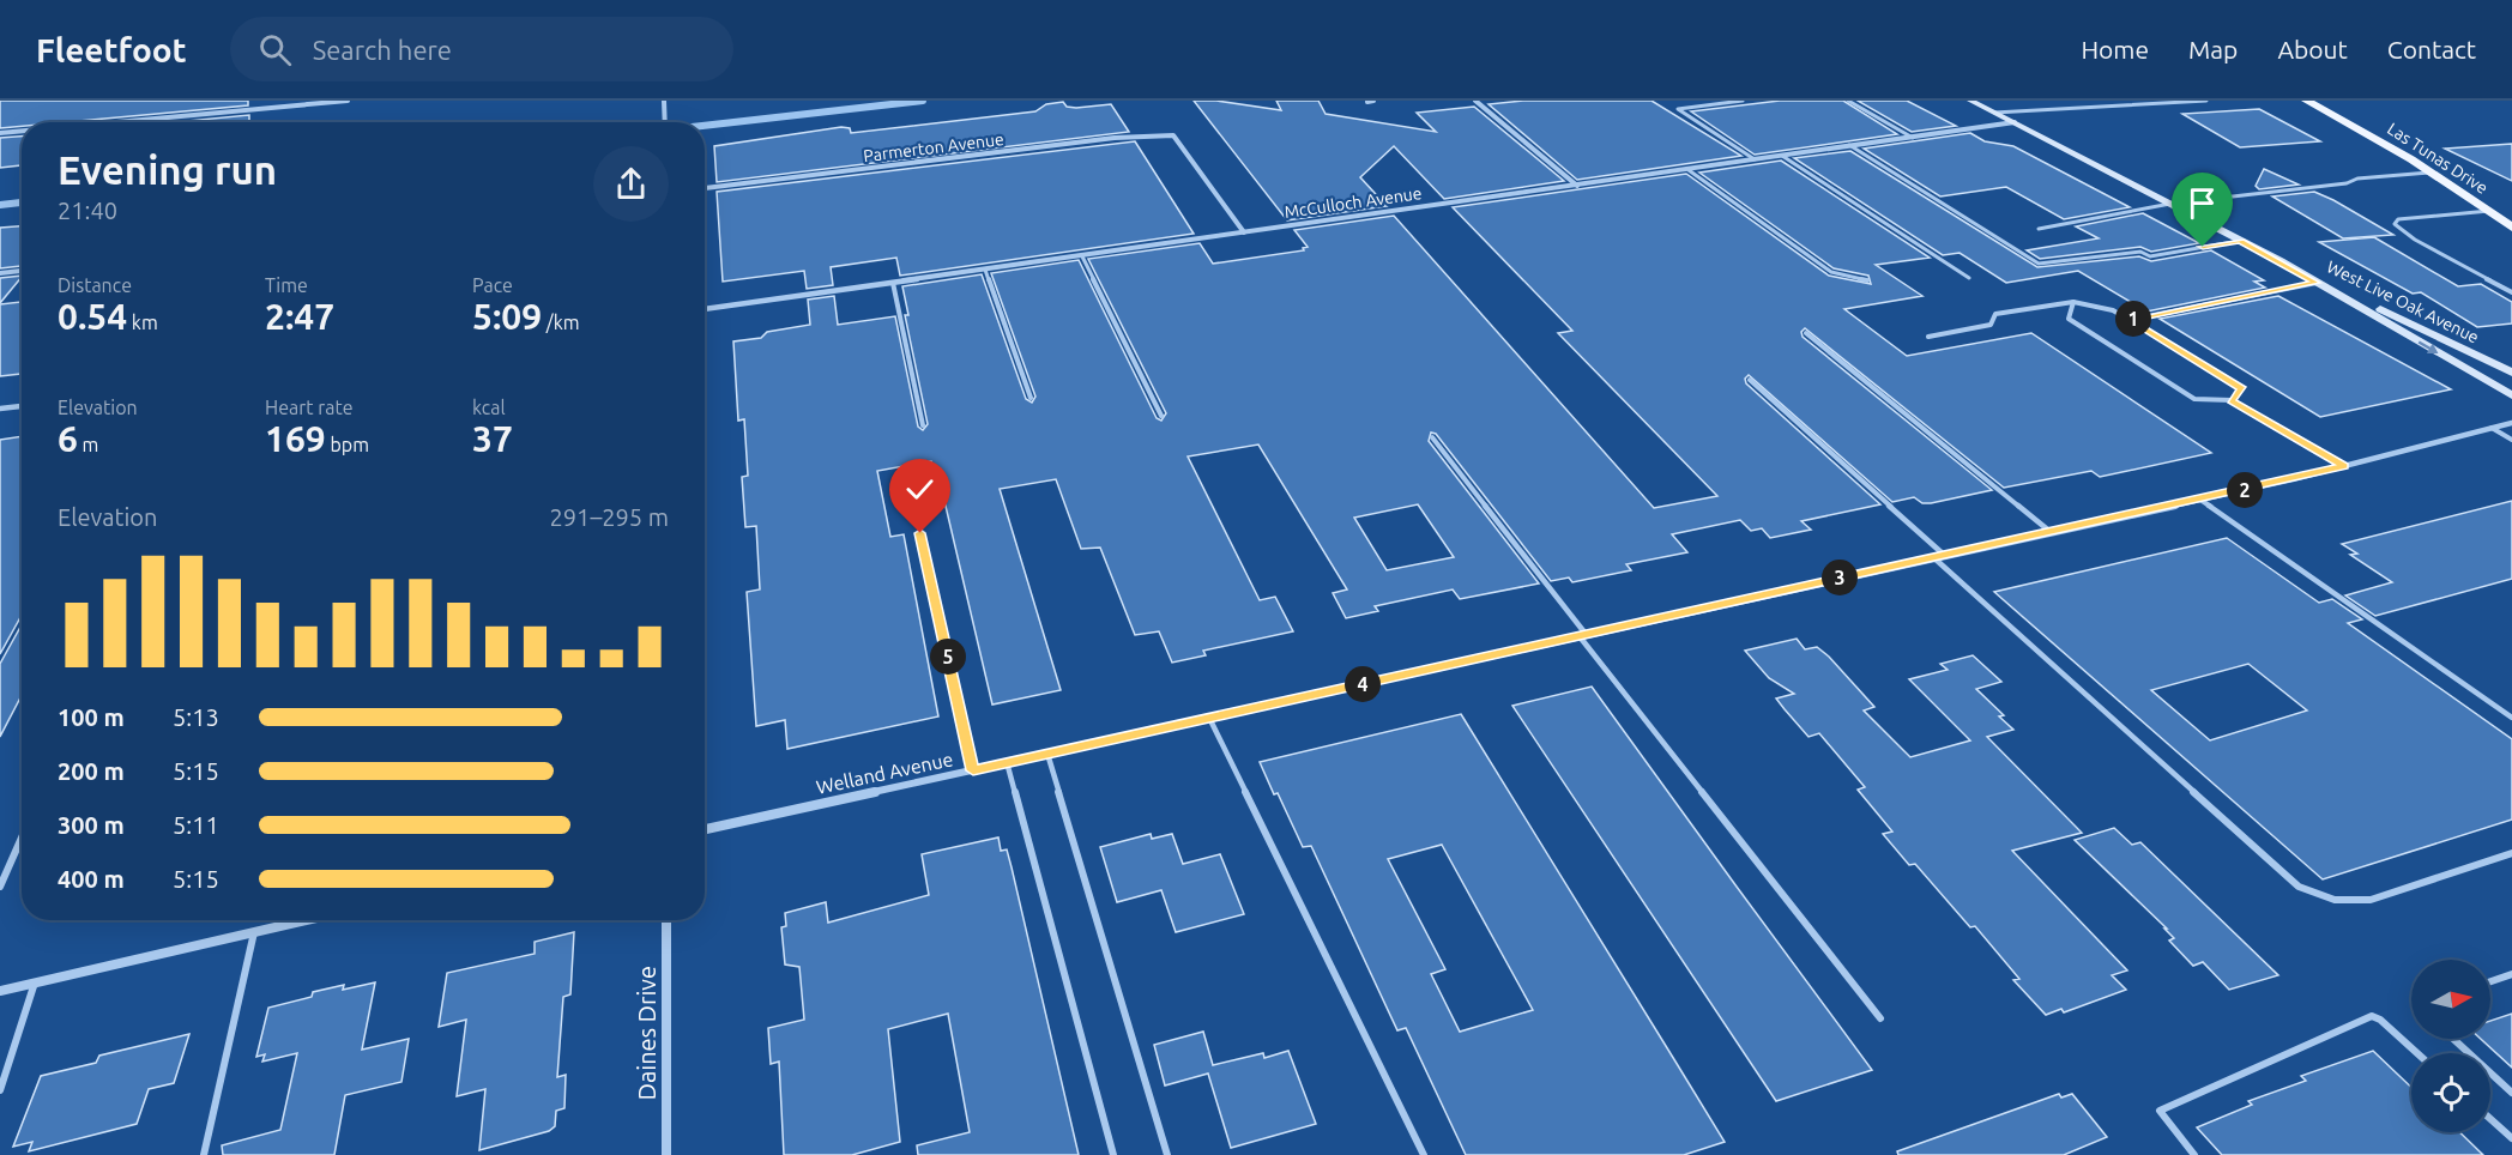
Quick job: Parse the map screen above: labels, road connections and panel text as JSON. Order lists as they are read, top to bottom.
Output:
{
  "streets": {
    "main road": ["Las Tunas Drive"],
    "street": [
      "Parmerton Avenue",
      "McCulloch Avenue",
      "West Live Oak Avenue",
      "Welland Avenue",
      "Daines Drive"
    ]
  },
  "crossings": [
    ["Parmerton Avenue", "McCulloch Avenue"],
    ["McCulloch Avenue", "West Live Oak Avenue"]
  ],
  "north": "right",
  "page": {
    "header": "Fleetfoot",
    "search": "Search here",
    "nav": [
      "Home",
      "Map",
      "About",
      "Contact"
    ],
    "heading": ["Evening run", "21:40"],
    "stats": [
      ["Distance", "0.54 km"],
      ["Time", "2:47"],
      ["Pace", "5:09 /km"],
      ["Elevation", "6 m"],
      ["Heart rate", "169 bpm"],
      ["kcal", "37"]
    ],
    "pins": [
      "1",
      "2",
      "3",
      "5",
      "4"
    ],
    "chart": ["Elevation", "291–295 m"],
    "list": [
      {
        "name": "100 m",
        "note": "5:13"
      },
      {
        "name": "200 m",
        "note": "5:15"
      },
      {
        "name": "300 m",
        "note": "5:11"
      },
      {
        "name": "400 m",
        "note": "5:15"
      }
    ]
  }
}
